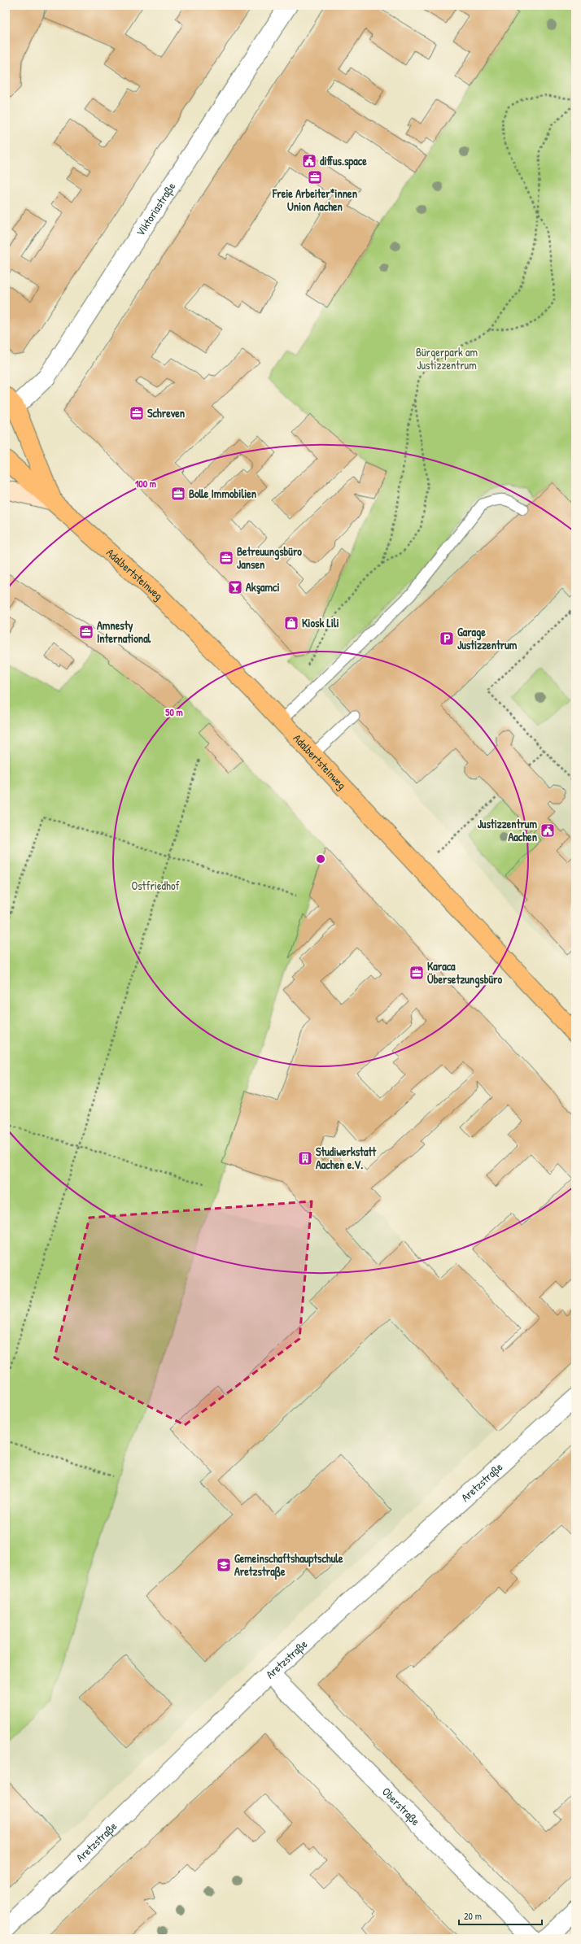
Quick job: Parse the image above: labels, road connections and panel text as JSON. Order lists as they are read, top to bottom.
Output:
{
  "streets": {
    "main road": ["Adalbertsteinweg"],
    "street": ["Viktoriastraße", "Aretzstraße", "Oberstraße"]
  },
  "crossings": [
    ["Viktoriastraße", "Adalbertsteinweg"],
    ["Aretzstraße", "Oberstraße"]
  ],
  "parks": ["Bürgerpark am Justizzentrum", "Ostfriedhof"],
  "places": {
    "public building": ["diffus.space", "Justizzentrum Aachen"],
    "office": [
      "Freie Arbeiter*innen Union Aachen",
      "Schreven",
      "Bolle Immobilien",
      "Betreuungsbüro Jansen",
      "Amnesty International",
      "Karaca Übersetzungsbüro"
    ],
    "bar": ["Akşamci"],
    "shop": ["Kiosk Lili"],
    "parking": ["Garage Justizzentrum"],
    "building": ["Studiwerkstatt Aachen e.V."],
    "school or university": ["Gemeinschaftshauptschule Aretzstraße"]
  },
  "scale_bar": "20 m",
  "rings": ["100 m", "50 m"]
}
